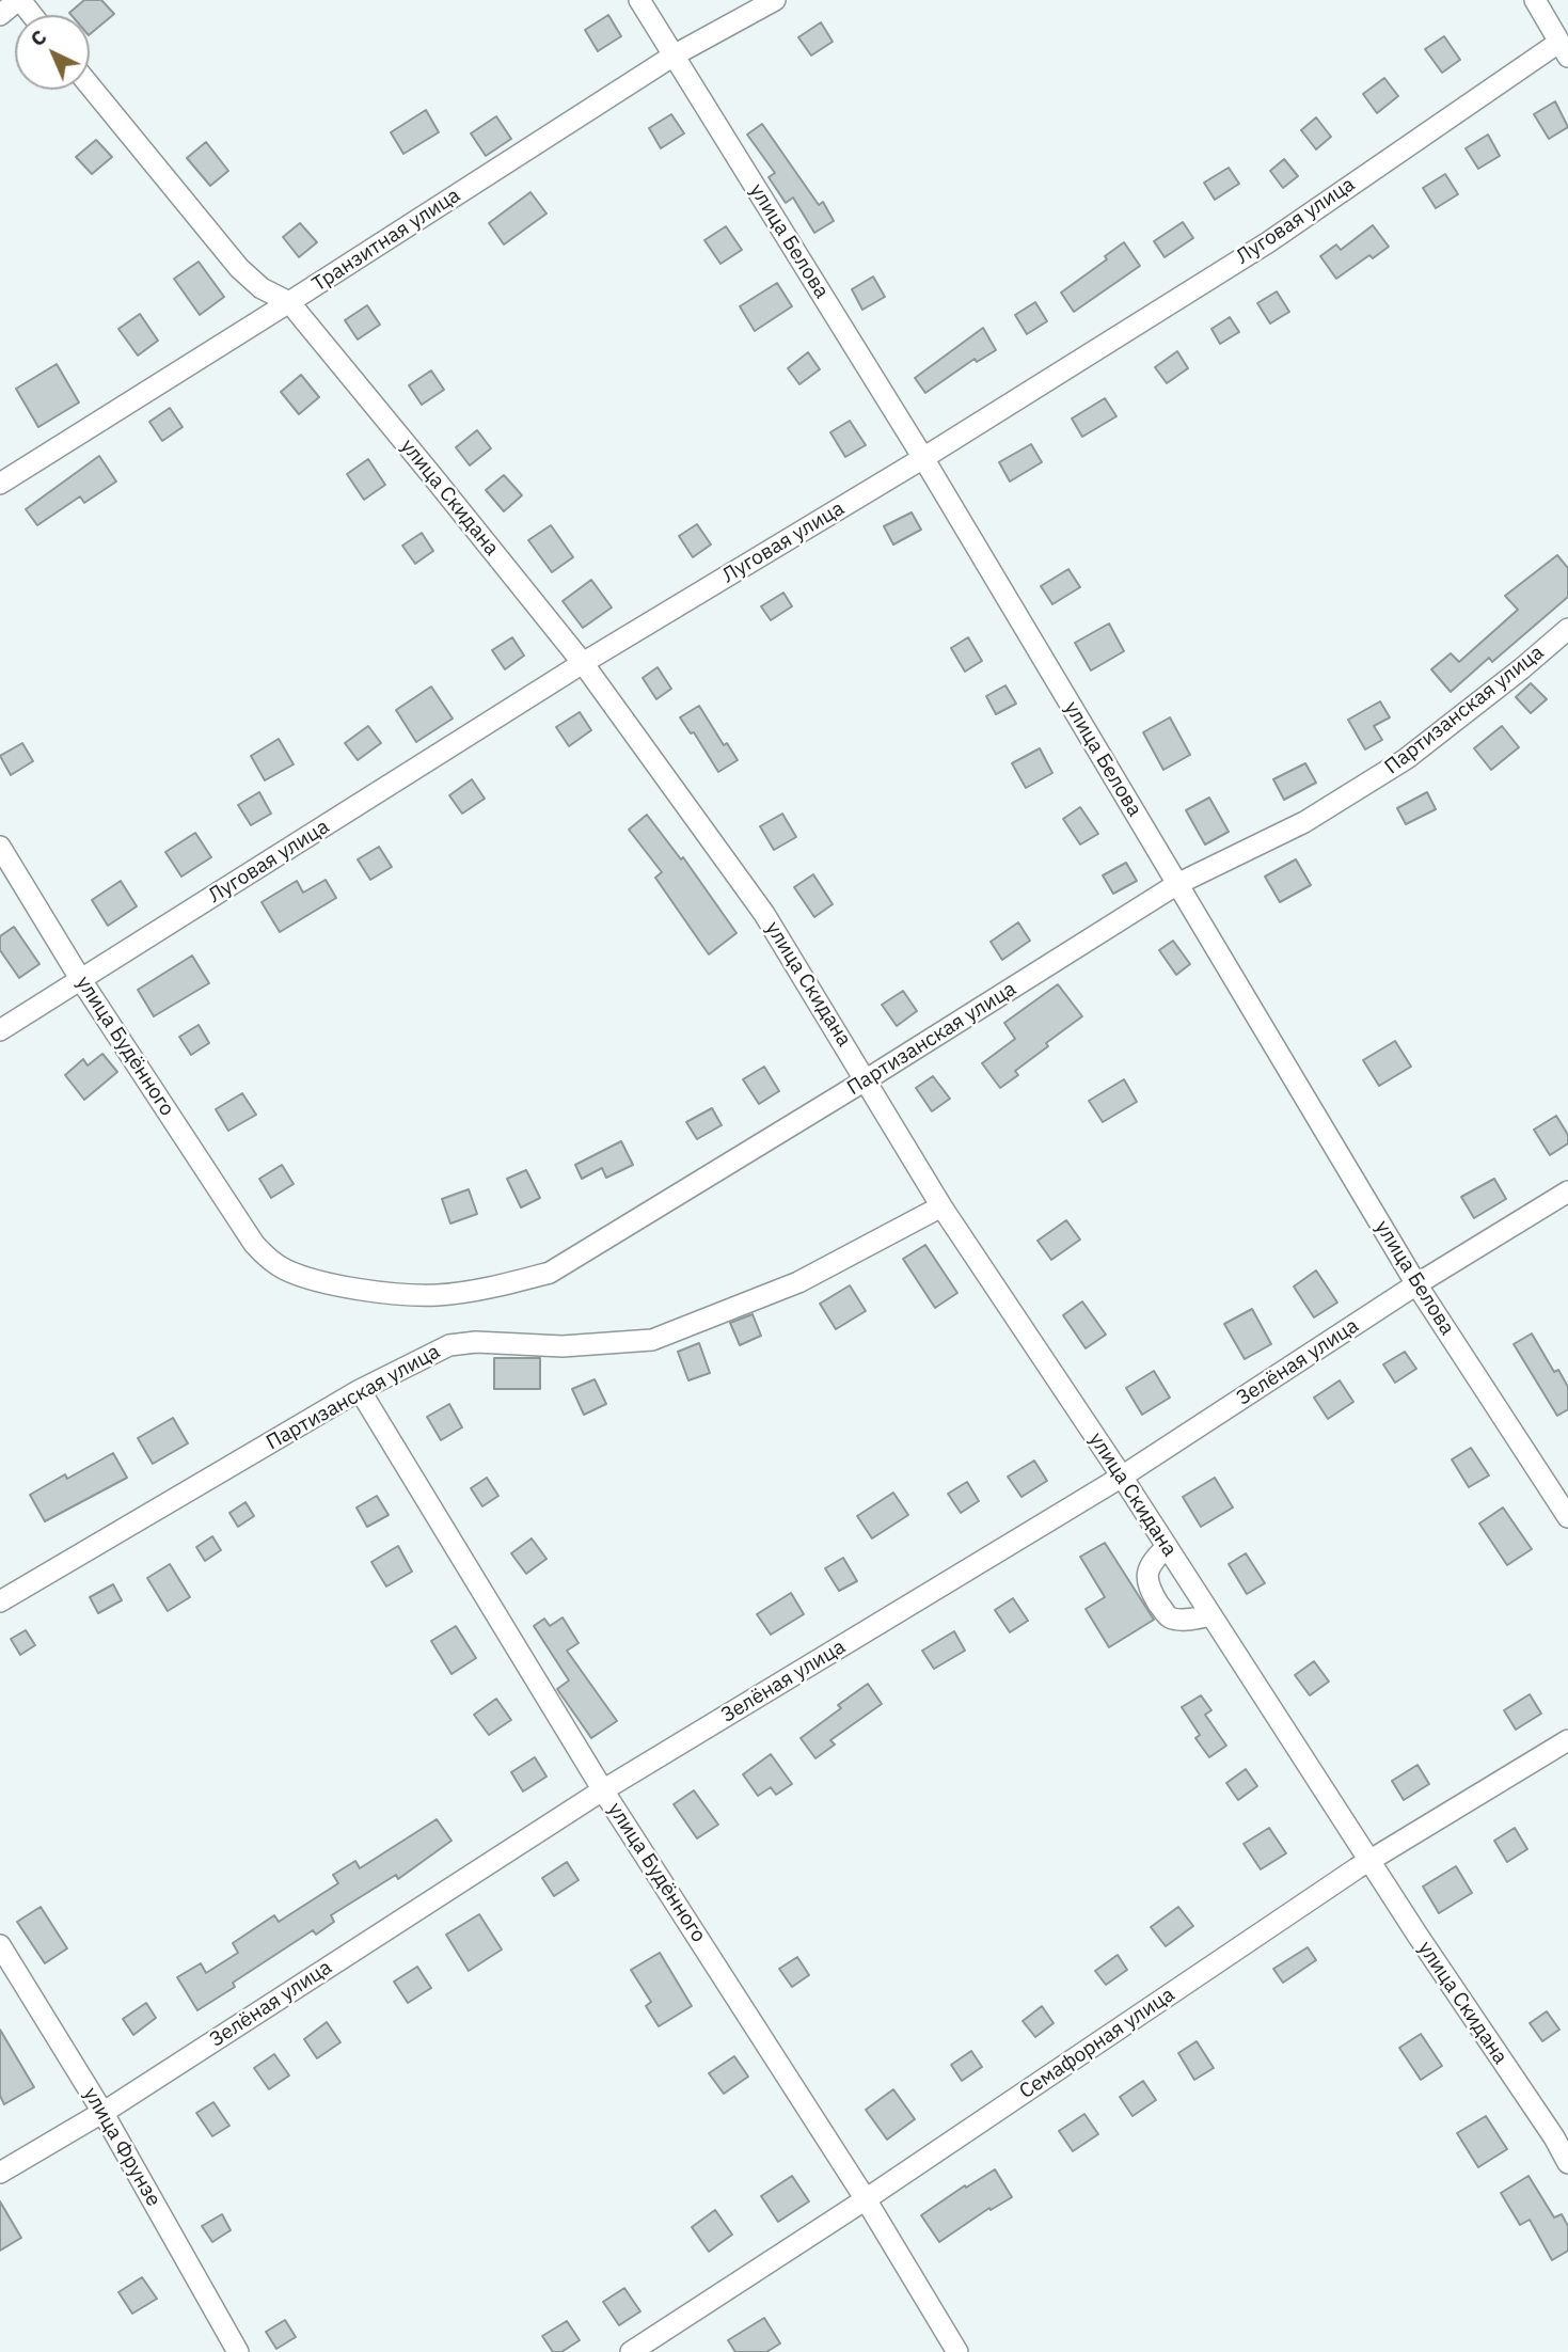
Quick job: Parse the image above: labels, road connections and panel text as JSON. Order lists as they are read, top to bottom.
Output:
{
  "streets": {
    "street": [
      "Луговая улица",
      "Транзитная улица",
      "улица Белова",
      "улица Скидана",
      "Партизанская улица",
      "улица Будённого",
      "Зелёная улица",
      "Семафорная улица",
      "улица Фрунзе"
    ]
  },
  "crossings": [
    ["Луговая улица", "улица Белова"],
    ["Луговая улица", "улица Скидана"],
    ["Луговая улица", "улица Будённого"],
    ["Транзитная улица", "улица Белова"],
    ["Транзитная улица", "улица Скидана"],
    ["улица Белова", "Партизанская улица"],
    ["улица Белова", "Зелёная улица"],
    ["улица Скидана", "Партизанская улица"],
    ["улица Скидана", "Зелёная улица"],
    ["улица Скидана", "Семафорная улица"],
    ["Партизанская улица", "улица Будённого"],
    ["улица Будённого", "Зелёная улица"],
    ["улица Будённого", "Семафорная улица"],
    ["Зелёная улица", "улица Фрунзе"]
  ],
  "north": "top left"
}
